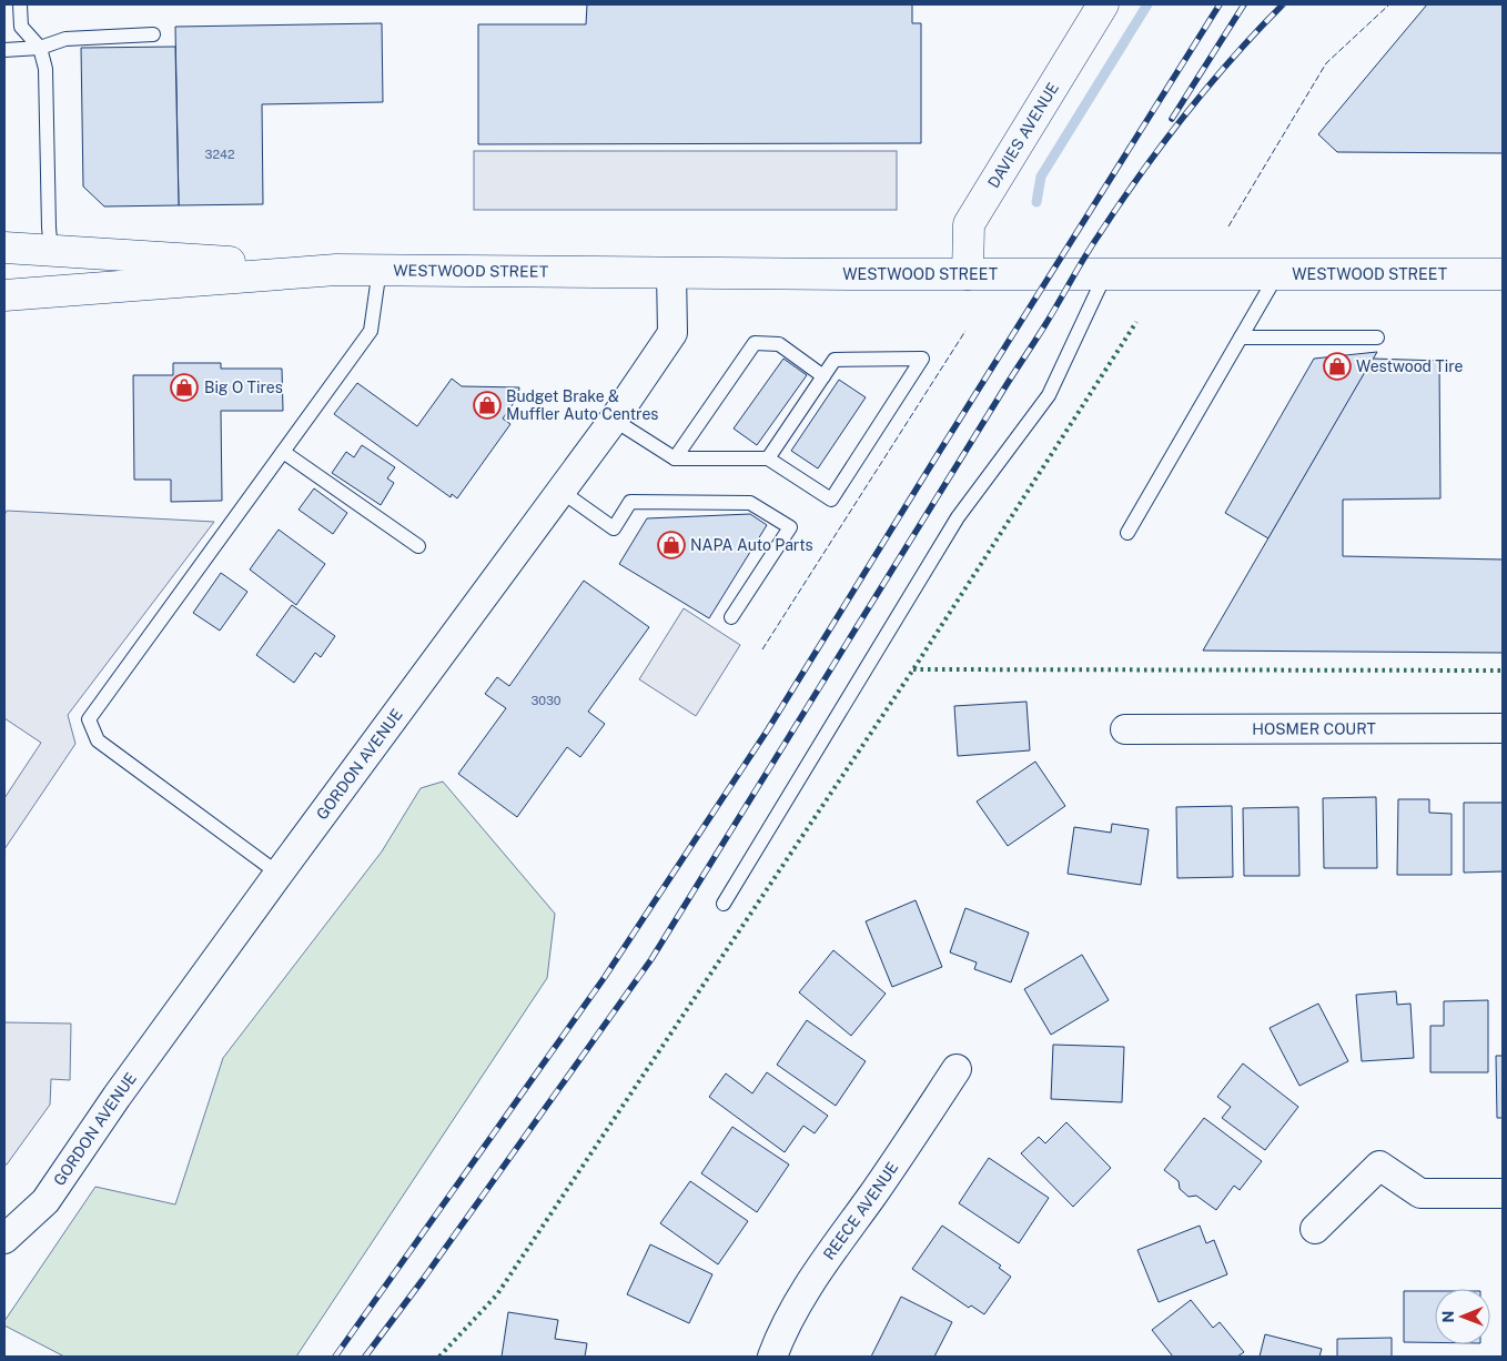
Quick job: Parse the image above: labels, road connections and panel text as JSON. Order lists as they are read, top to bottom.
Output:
{
  "streets": {
    "main road": ["DAVIES AVENUE", "WESTWOOD STREET"],
    "street": ["HOSMER COURT", "GORDON AVENUE", "REECE AVENUE"]
  },
  "crossings": [
    ["DAVIES AVENUE", "WESTWOOD STREET"],
    ["WESTWOOD STREET", "GORDON AVENUE"]
  ],
  "places": {
    "shop": [
      "Westwood Tire",
      "Big O Tires",
      "Budget Brake & Muffler Auto Centres",
      "NAPA Auto Parts"
    ]
  },
  "house_numbers": ["3242", "3030"],
  "north": "left"
}
